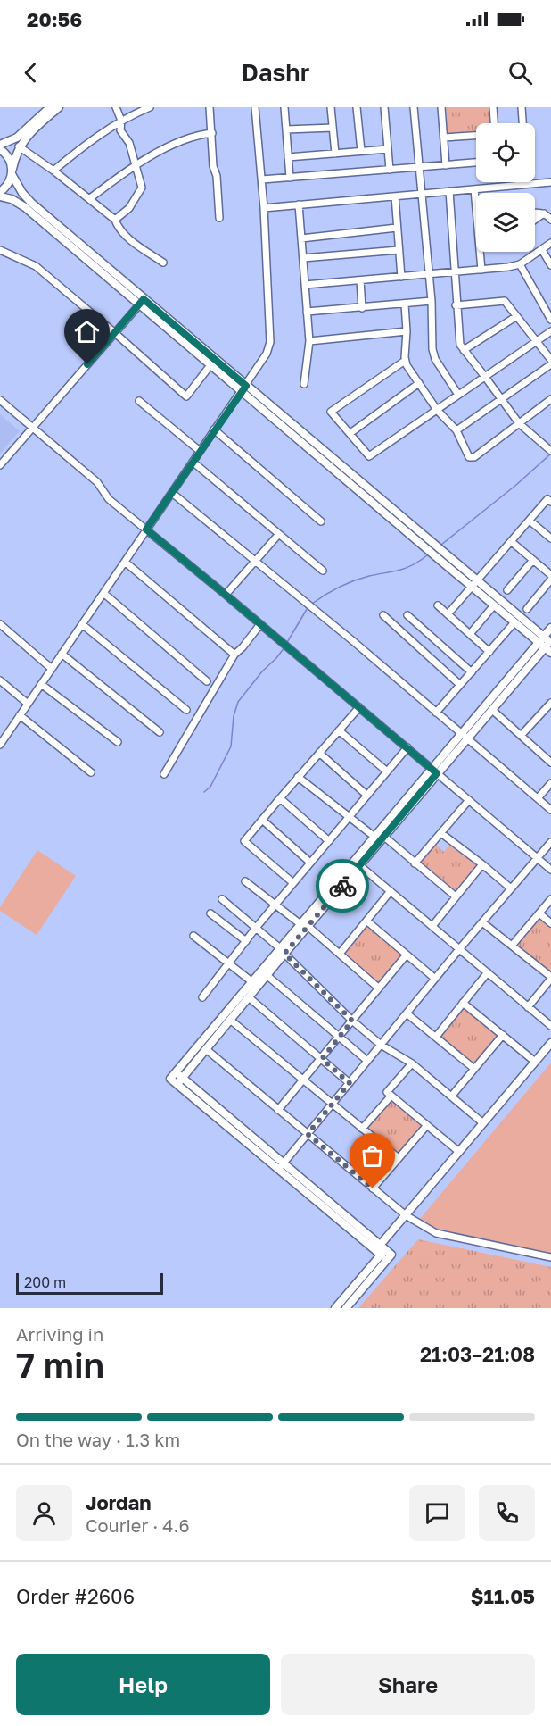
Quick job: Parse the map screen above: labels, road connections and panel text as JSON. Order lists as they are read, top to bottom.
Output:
{
  "scale_bar": "200 m",
  "page": {
    "status": "20:56",
    "header": "Dashr",
    "scale": "200 m",
    "heading": ["7 min", "Arriving in", "21:03–21:08"],
    "panel": [
      "Jordan",
      "Courier · 4.6",
      "Order #2606",
      "$11.05"
    ],
    "bar": "On the way · 1.3 km",
    "buttons": ["Help", "Share"]
  }
}
